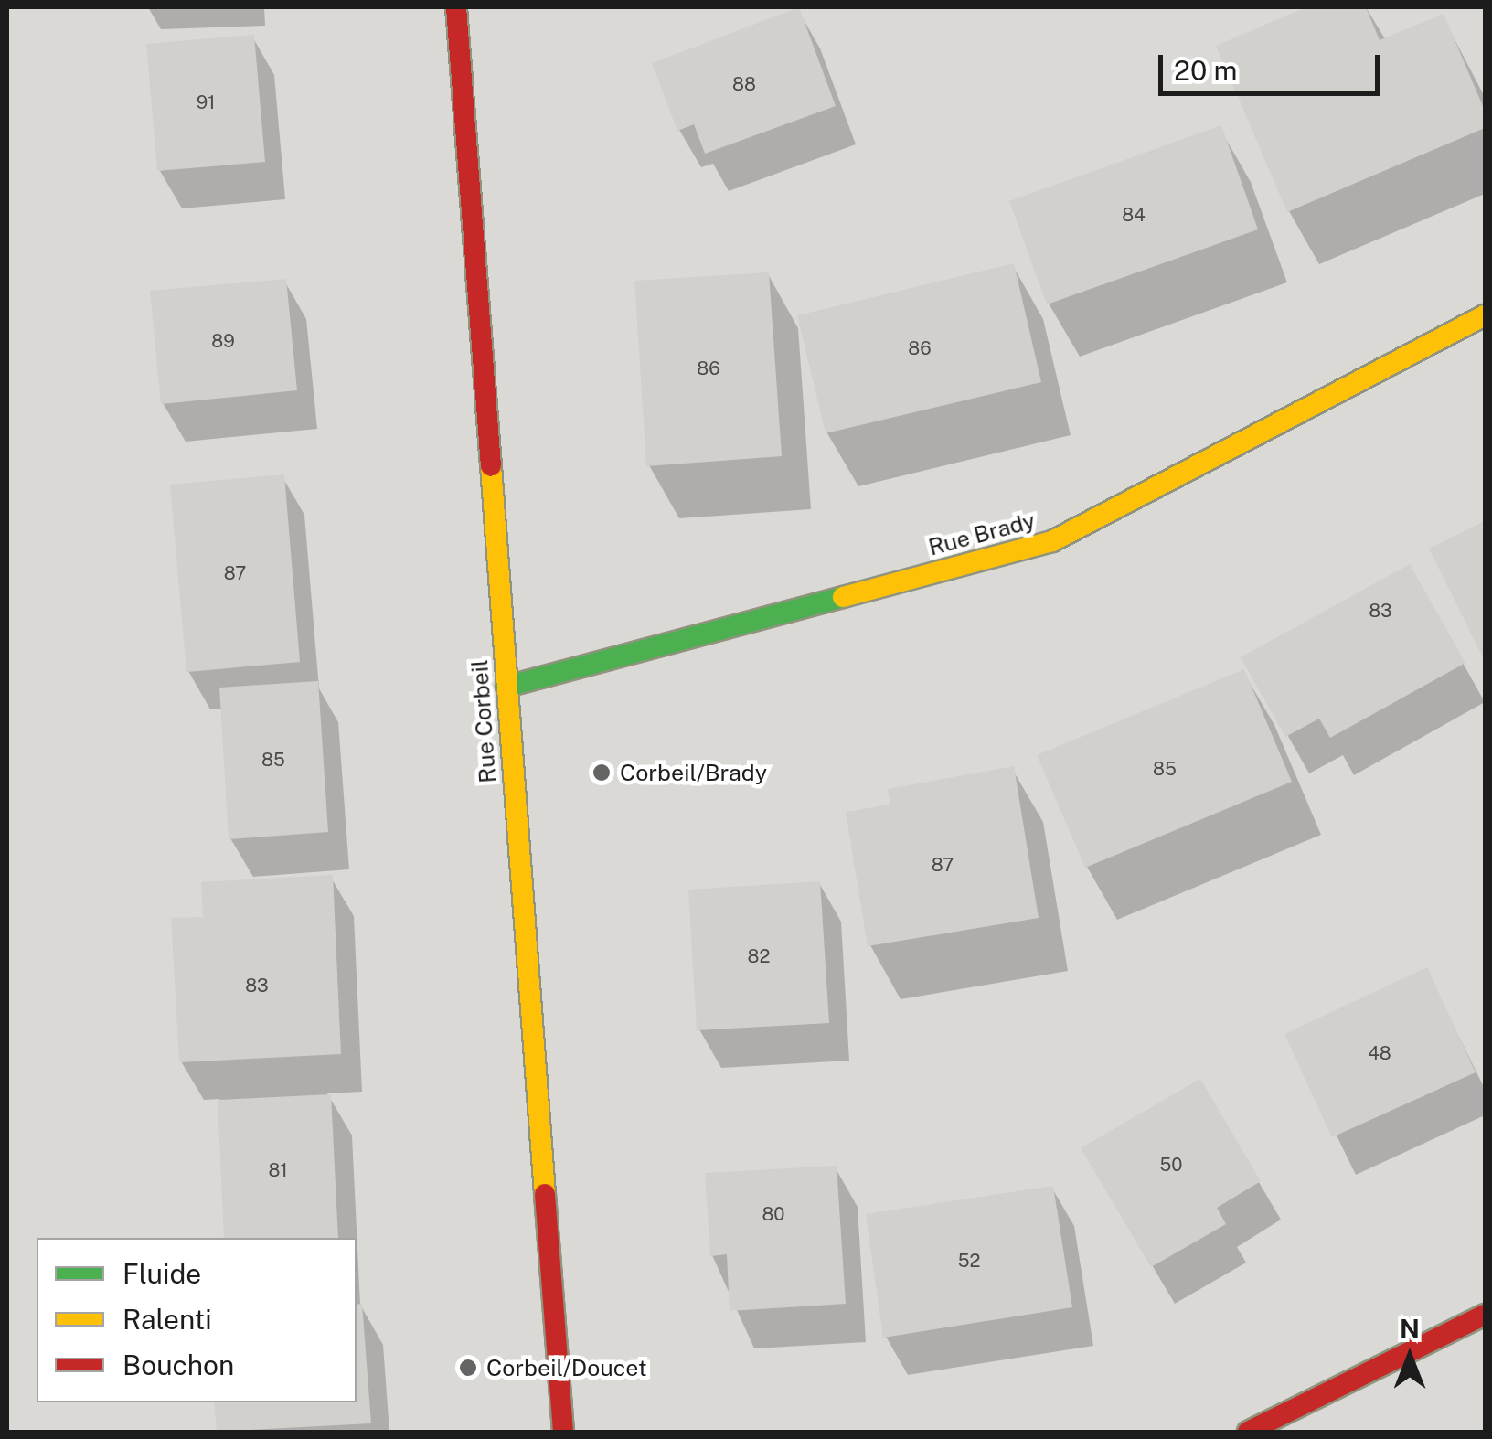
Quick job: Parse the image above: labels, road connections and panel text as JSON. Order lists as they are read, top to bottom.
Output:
{
  "streets": {
    "street": ["Rue Brady", "Rue Corbeil"]
  },
  "crossings": [
    ["Rue Brady", "Rue Corbeil"]
  ],
  "places": ["Corbeil/Brady", "Corbeil/Doucet"],
  "house_numbers": [
    "88",
    "91",
    "84",
    "89",
    "86",
    "86",
    "87",
    "83",
    "85",
    "85",
    "87",
    "82",
    "83",
    "48",
    "50",
    "81",
    "80",
    "52"
  ],
  "legend": ["Fluide", "Ralenti", "Bouchon"],
  "scale_bar": "20 m",
  "north": "top"
}
